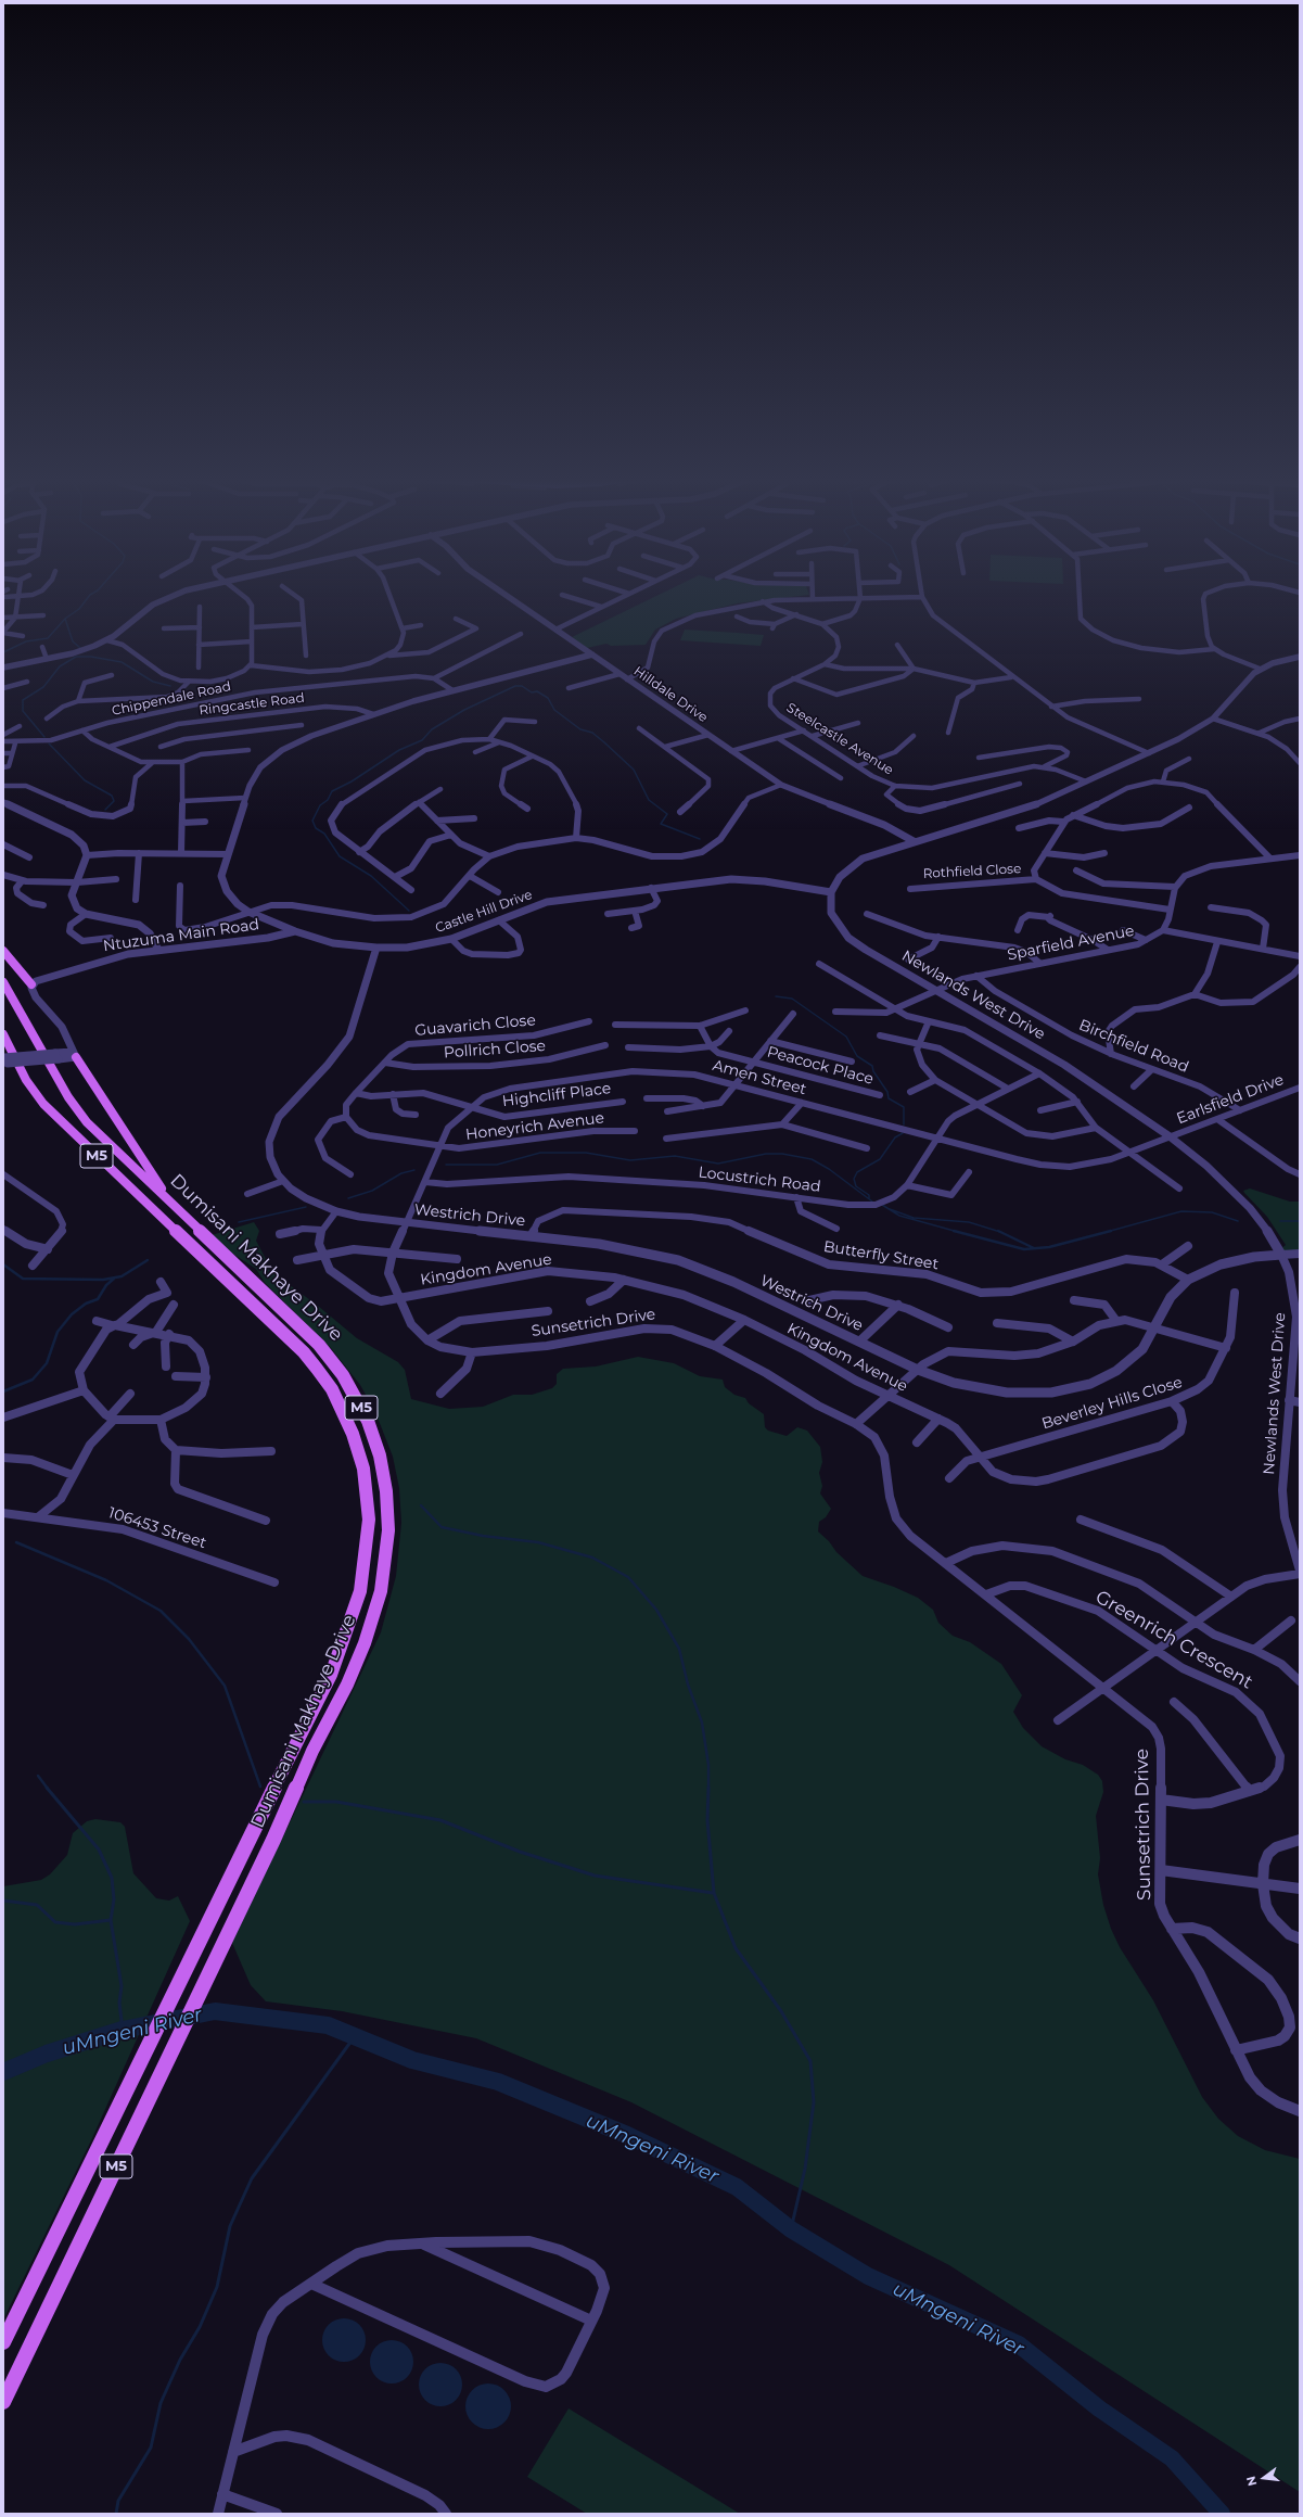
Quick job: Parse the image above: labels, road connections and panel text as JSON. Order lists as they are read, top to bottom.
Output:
{
  "streets": {
    "main road": ["M5", "Dumisani Makhaye Drive"],
    "street": [
      "Hilldale Drive",
      "Chippendale Road",
      "Ringcastle Road",
      "Steelcastle Avenue",
      "Rothfield Close",
      "Castle Hill Drive",
      "Ntuzuma Main Road",
      "Sparfield Avenue",
      "Newlands West Drive",
      "Guavarich Close",
      "Birchfield Road",
      "Pollrich Close",
      "Peacock Place",
      "Amen Street",
      "Highcliff Place",
      "Earlsfield Drive",
      "Honeyrich Avenue",
      "Locustrich Road",
      "Westrich Drive",
      "Butterfly Street",
      "Kingdom Avenue",
      "Sunsetrich Drive",
      "Beverley Hills Close",
      "106453 Street",
      "Greenrich Crescent"
    ]
  },
  "crossings": [
    ["Hilldale Drive", "Castle Hill Drive"],
    ["Chippendale Road", "Castle Hill Drive"],
    ["Ringcastle Road", "Castle Hill Drive"],
    ["Castle Hill Drive", "Ntuzuma Main Road"],
    ["Castle Hill Drive", "Newlands West Drive"],
    ["Castle Hill Drive", "Westrich Drive"],
    ["Sparfield Avenue", "Newlands West Drive"],
    ["Sparfield Avenue", "Birchfield Road"],
    ["Newlands West Drive", "Amen Street"],
    ["Newlands West Drive", "Earlsfield Drive"],
    ["Newlands West Drive", "Westrich Drive"],
    ["Guavarich Close", "Pollrich Close"],
    ["Guavarich Close", "Highcliff Place"],
    ["Birchfield Road", "Earlsfield Drive"],
    ["Amen Street", "Highcliff Place"],
    ["Amen Street", "Earlsfield Drive"],
    ["Amen Street", "Honeyrich Avenue"],
    ["Amen Street", "Locustrich Road"],
    ["Amen Street", "Westrich Drive"],
    ["Amen Street", "Sunsetrich Drive"],
    ["Westrich Drive", "Butterfly Street"],
    ["Westrich Drive", "Sunsetrich Drive"],
    ["Kingdom Avenue", "Sunsetrich Drive"],
    ["Kingdom Avenue", "Beverley Hills Close"],
    ["Sunsetrich Drive", "Greenrich Crescent"]
  ],
  "water": ["uMngeni River"],
  "north": "left"
}
